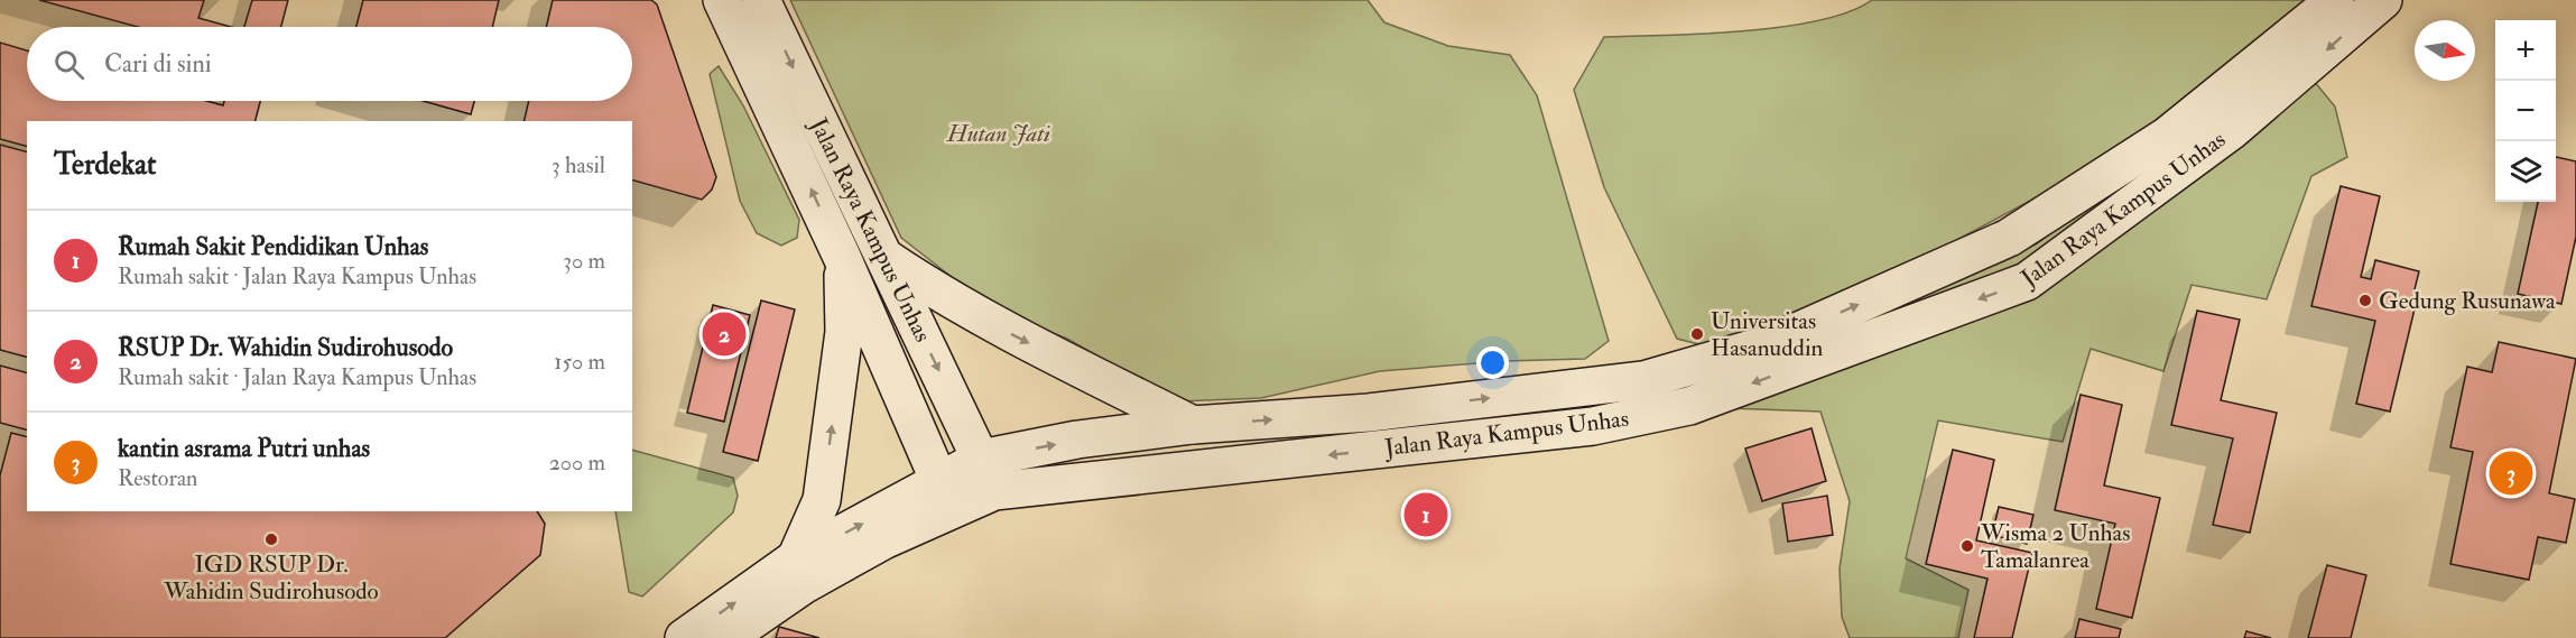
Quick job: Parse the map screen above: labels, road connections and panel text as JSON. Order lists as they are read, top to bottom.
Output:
{
  "streets": {
    "street": ["Jalan Raya Kampus Unhas"]
  },
  "parks": ["Hutan Jati"],
  "places": [
    "Gedung Rusunawa",
    "Universitas Hasanuddin",
    "IGD RSUP Dr. Wahidin Sudirohusodo",
    "Wisma 2 Unhas Tamalanrea"
  ],
  "north": "right",
  "page": {
    "map_buttons": ["+", "−"],
    "search": "Cari di sini",
    "heading": ["Terdekat", "3 hasil"],
    "list": [
      {
        "mark": "1",
        "name": "Rumah Sakit Pendidikan Unhas",
        "note": "Rumah sakit · Jalan Raya Kampus Unhas",
        "value": "30 m"
      },
      {
        "mark": "2",
        "name": "RSUP Dr. Wahidin Sudirohusodo",
        "note": "Rumah sakit · Jalan Raya Kampus Unhas",
        "value": "150 m"
      },
      {
        "mark": "3",
        "name": "kantin asrama Putri unhas",
        "note": "Restoran",
        "value": "200 m"
      }
    ],
    "pins": ["2", "3", "1"]
  }
}
